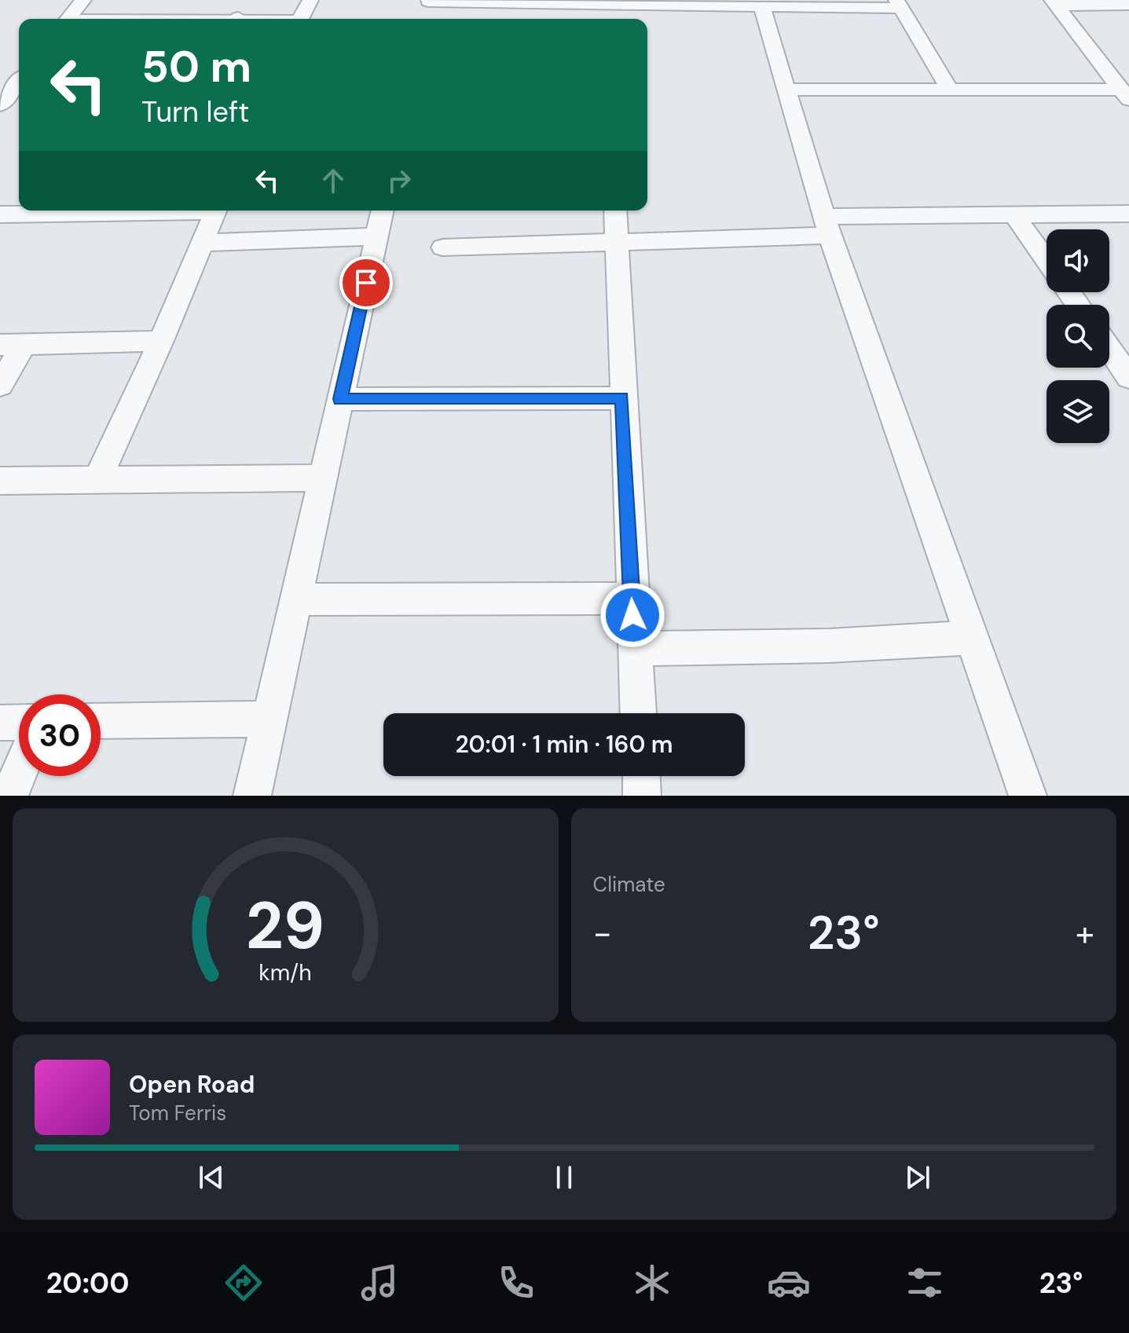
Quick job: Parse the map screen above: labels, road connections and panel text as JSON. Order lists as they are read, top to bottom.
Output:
{
  "page": {
    "turn": ["50 m", "Turn left"],
    "limit": "30",
    "trip": "20:01 · 1 min · 160 m",
    "tile": "Climate",
    "heat": ["−", "23°", "+"],
    "song": ["Open Road", "Tom Ferris"],
    "tabs": ["20:00", "23°"],
    "gauge": ["29", "km/h"]
  }
}
